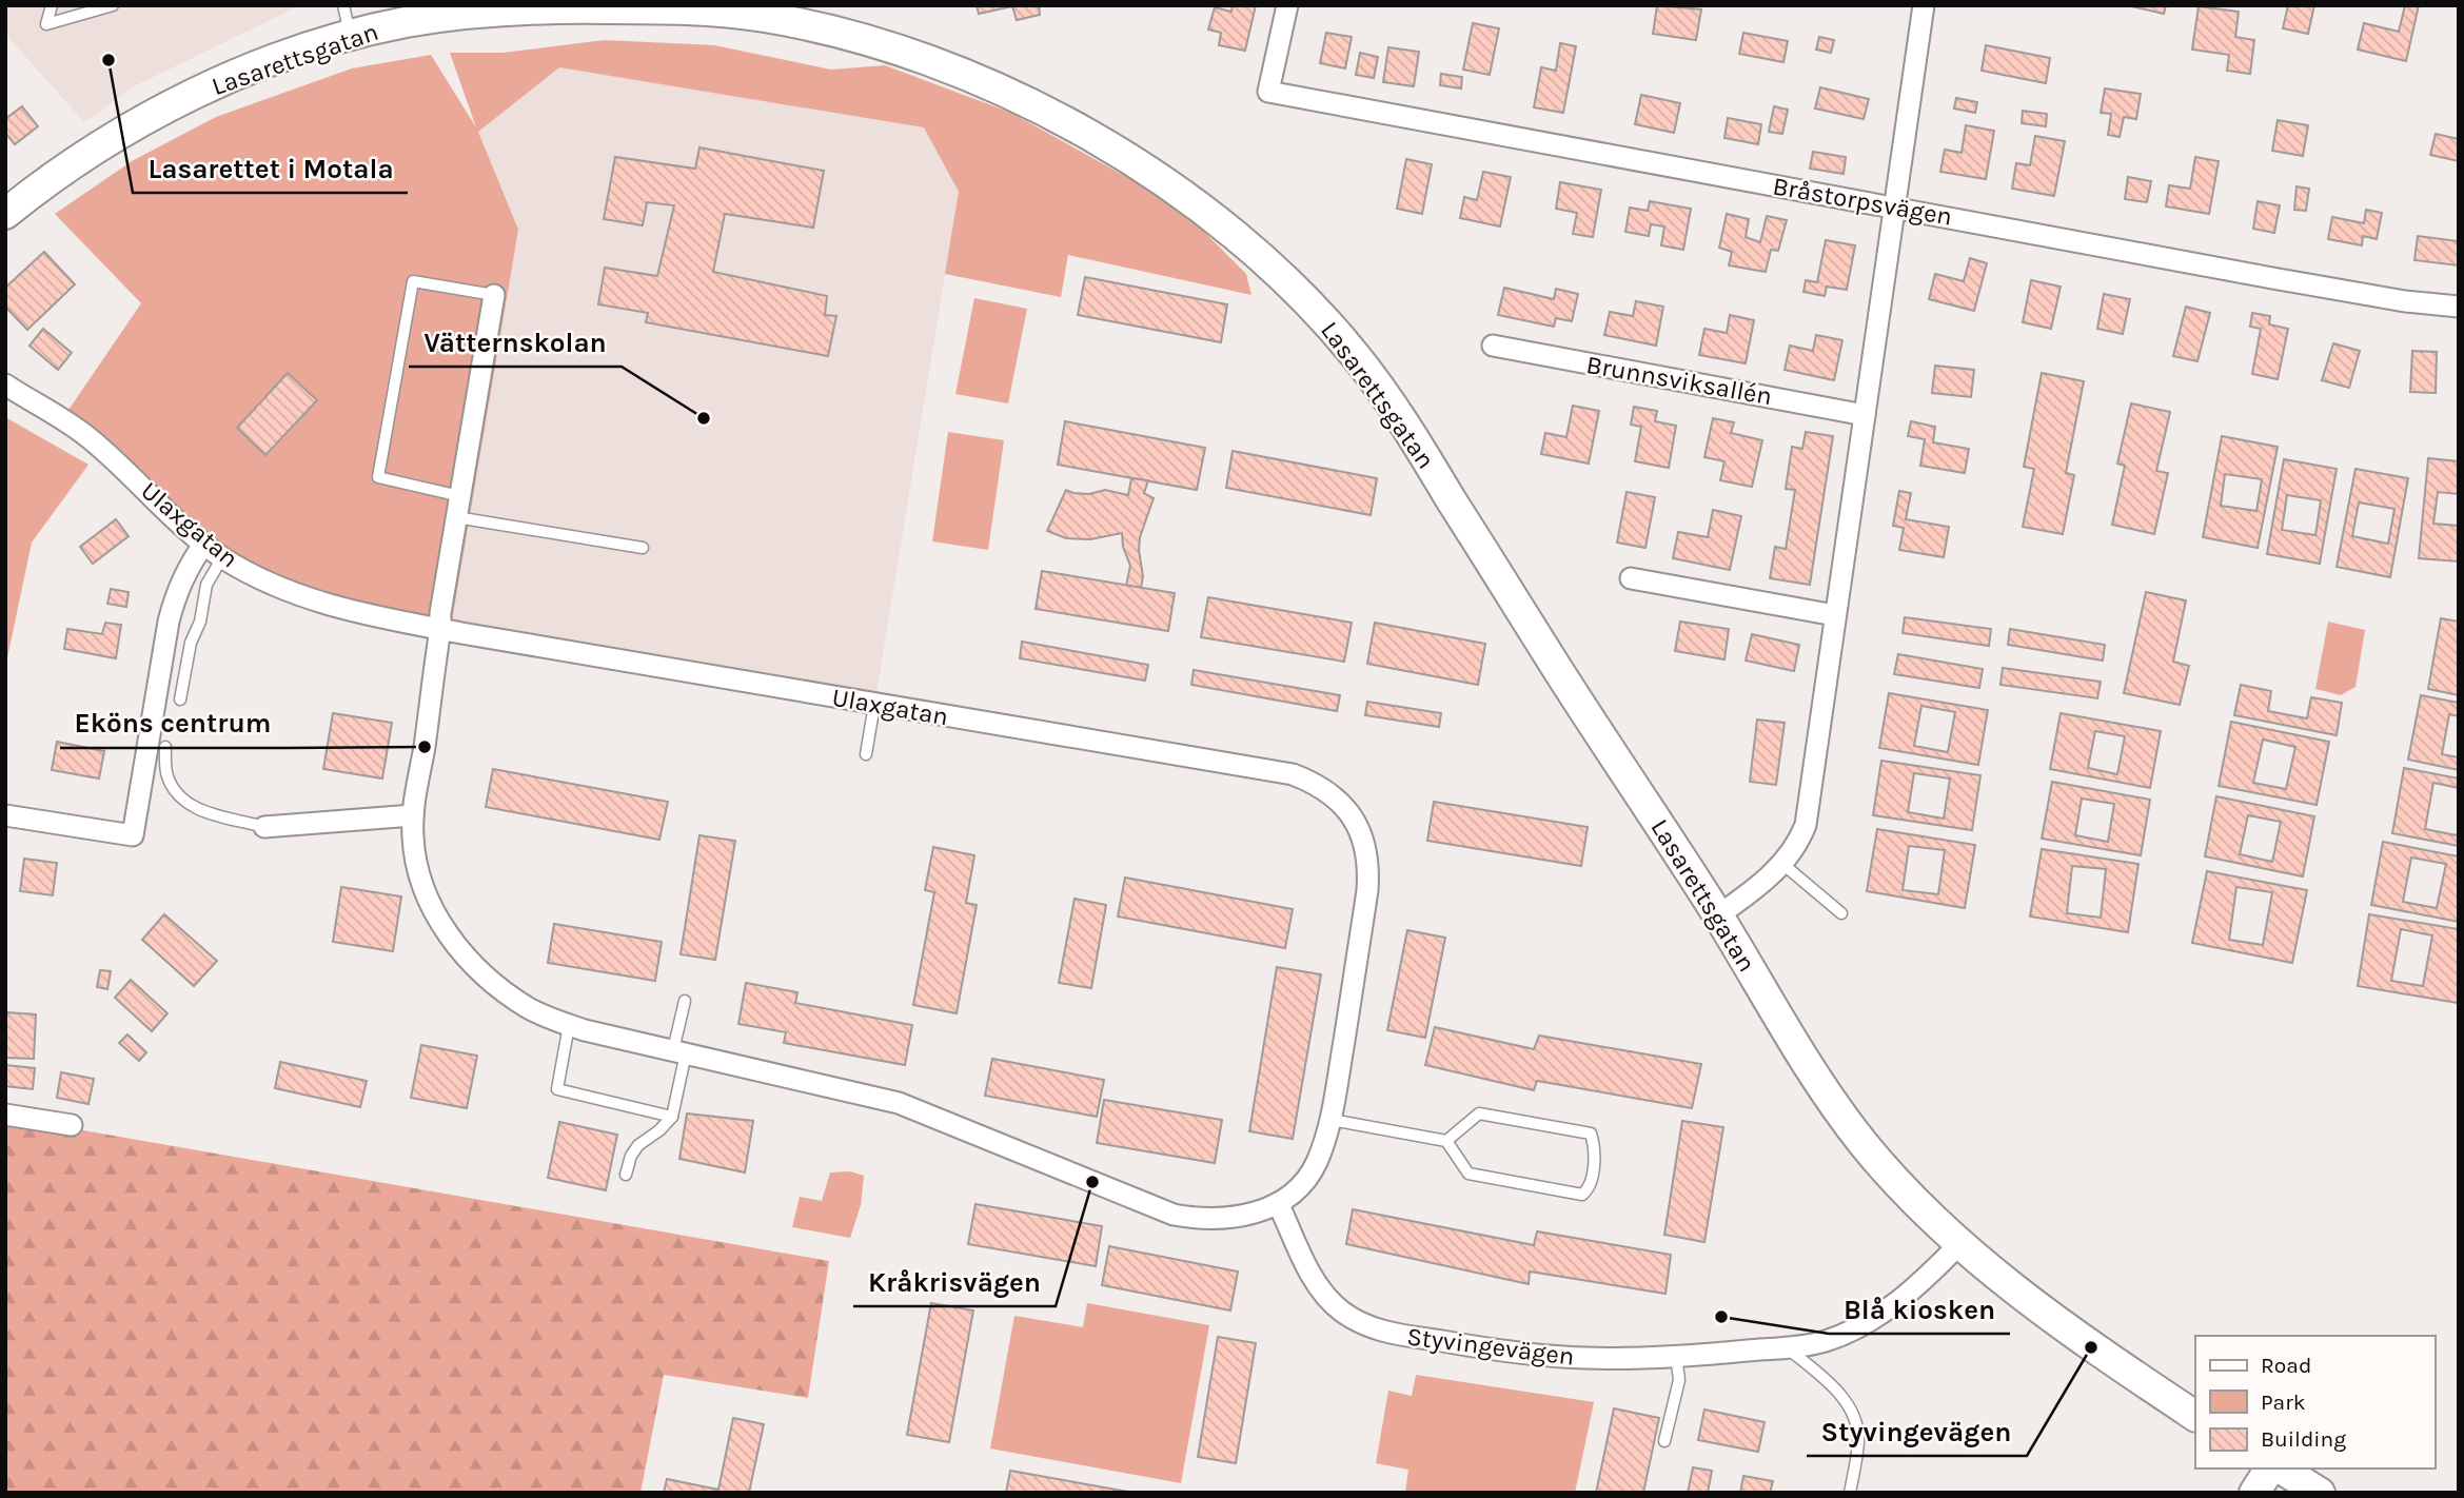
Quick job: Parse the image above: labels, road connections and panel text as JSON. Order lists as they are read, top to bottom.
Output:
{
  "streets": {
    "street": [
      "Lasarettsgatan",
      "Bråstorpsvägen",
      "Brunnsviksallén",
      "Ulaxgatan",
      "Styvingevägen"
    ]
  },
  "crossings": [
    ["Lasarettsgatan", "Styvingevägen"]
  ],
  "places": [
    "Lasarettet i Motala",
    "Vätternskolan",
    "Eköns centrum",
    "Kråkrisvägen",
    "Blå kiosken",
    "Styvingevägen"
  ],
  "legend": ["Road", "Park", "Building"]
}
